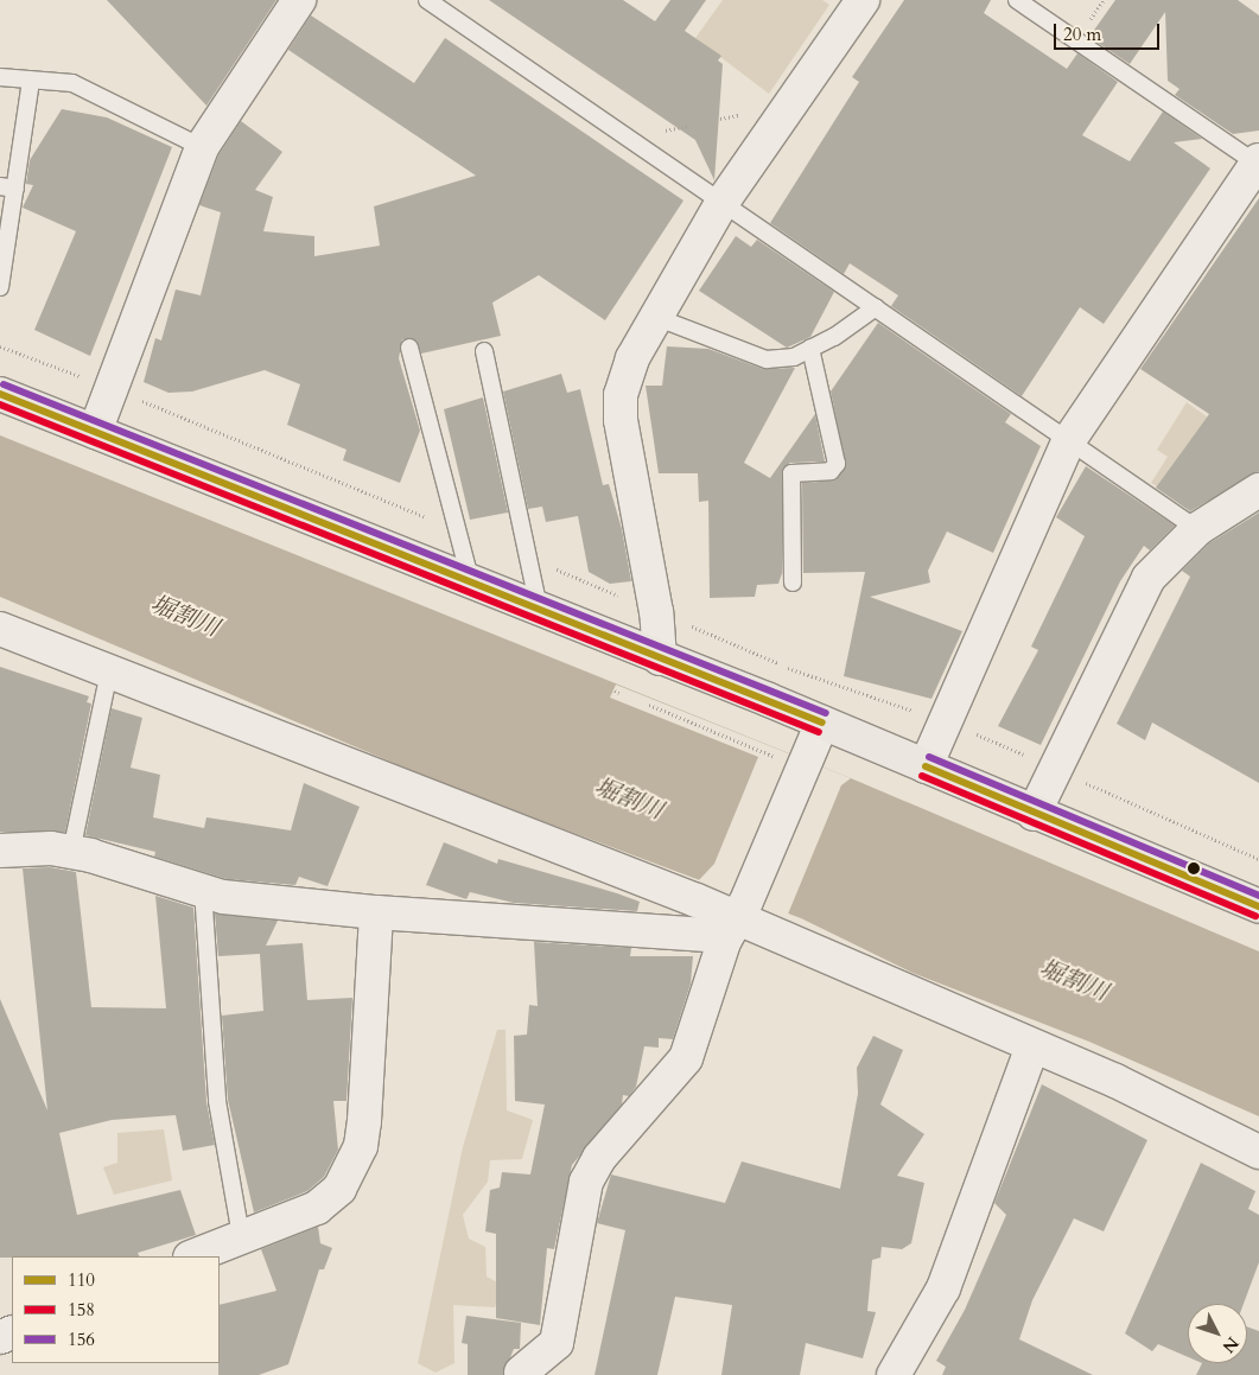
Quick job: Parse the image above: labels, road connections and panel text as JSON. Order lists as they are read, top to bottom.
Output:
{
  "water": ["堀割川"],
  "lines": ["transit line 156", "transit line 110", "transit line 158"],
  "legend": ["110", "158", "156"],
  "scale_bar": "20 m",
  "north": "bottom right"
}
